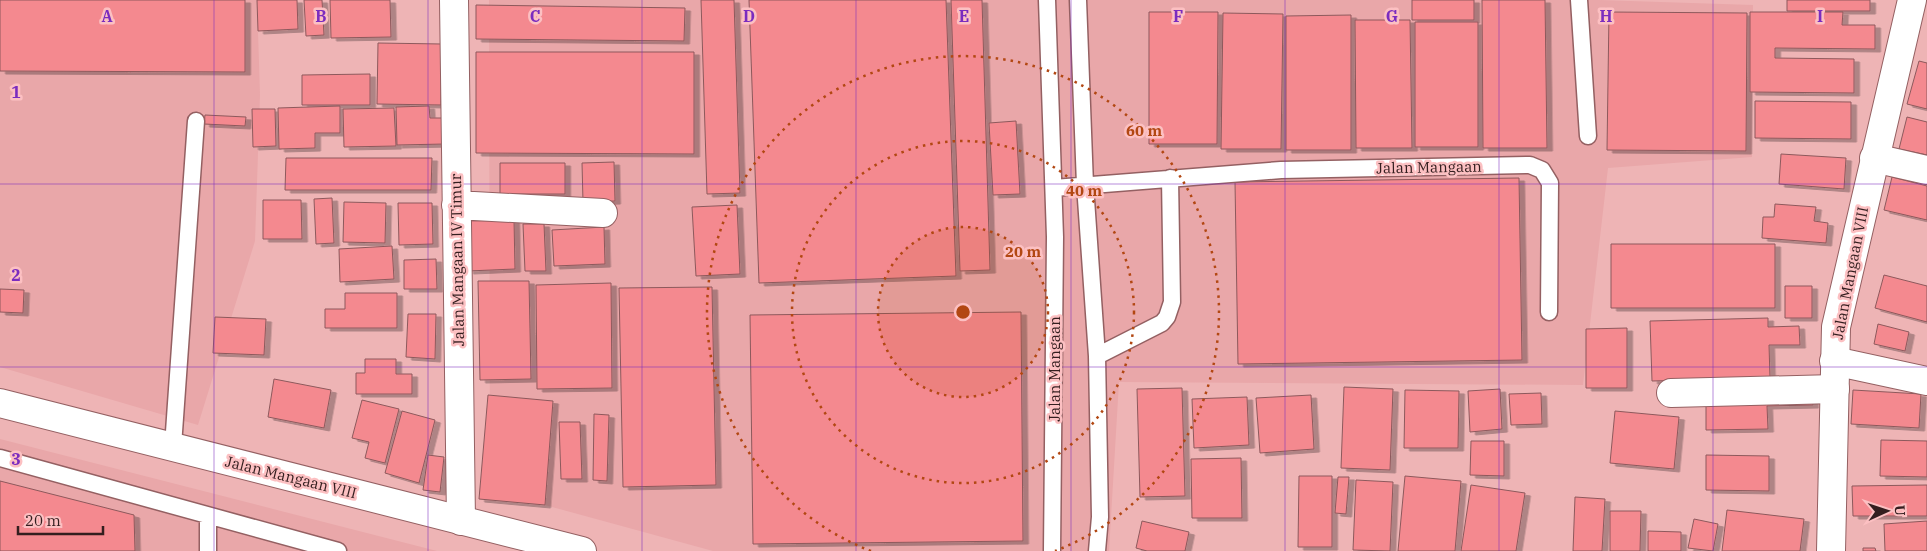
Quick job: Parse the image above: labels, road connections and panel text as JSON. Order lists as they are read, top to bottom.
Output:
{
  "streets": {
    "street": ["Jalan Mangaan IV Timur", "Jalan Mangaan VIII"],
    "lane": ["Jalan Mangaan"]
  },
  "crossings": [
    ["Jalan Mangaan IV Timur", "Jalan Mangaan VIII"]
  ],
  "scale_bar": "20 m",
  "north": "right",
  "grid": {
    "columns": [
      "A",
      "B",
      "C",
      "D",
      "E",
      "F",
      "G",
      "H",
      "I"
    ],
    "rows": ["1", "2", "3"]
  },
  "rings": ["60 m", "40 m", "20 m"]
}
